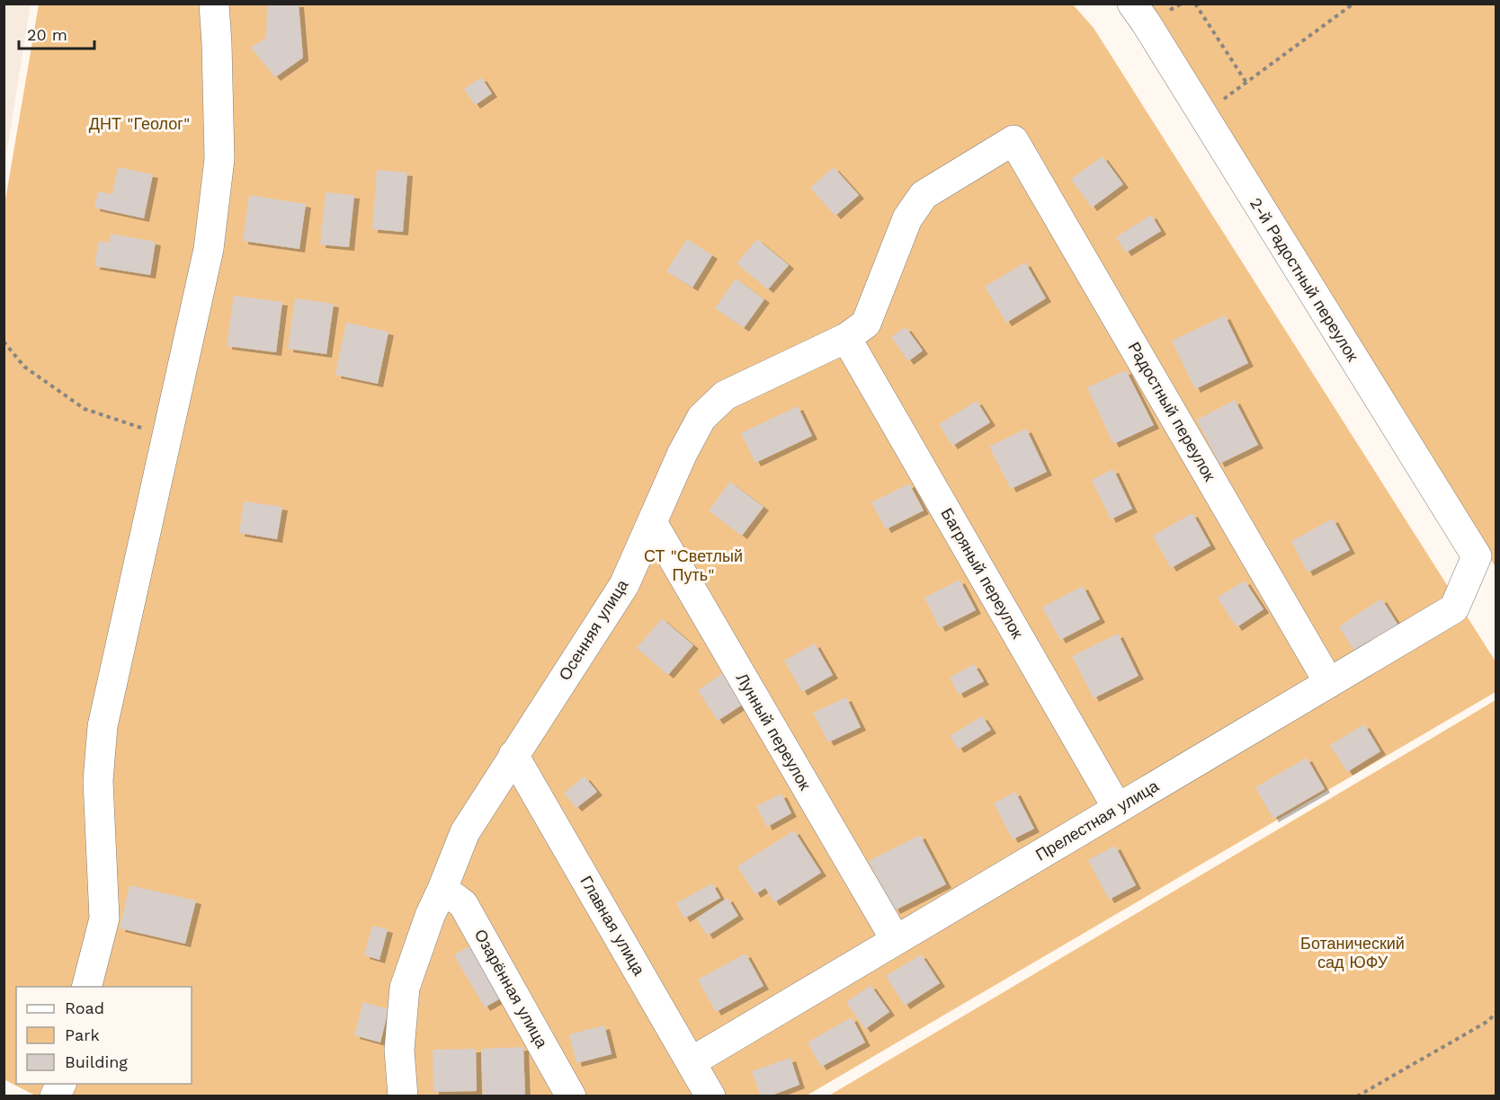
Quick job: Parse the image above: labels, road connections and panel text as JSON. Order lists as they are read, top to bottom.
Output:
{
  "streets": {
    "street": [
      "2-й Радостный переулок",
      "Радостный переулок",
      "Багряный переулок",
      "Осенняя улица",
      "Лунный переулок",
      "Прелестная улица",
      "Главная улица",
      "Озарённая улица"
    ]
  },
  "crossings": [
    ["2-й Радостный переулок", "Прелестная улица"],
    ["Радостный переулок", "Осенняя улица"],
    ["Радостный переулок", "Прелестная улица"],
    ["Багряный переулок", "Осенняя улица"],
    ["Багряный переулок", "Прелестная улица"],
    ["Осенняя улица", "Лунный переулок"],
    ["Осенняя улица", "Главная улица"],
    ["Осенняя улица", "Озарённая улица"],
    ["Лунный переулок", "Прелестная улица"],
    ["Прелестная улица", "Главная улица"]
  ],
  "parks": ["ДНТ \"Геолог\"", "СТ \"Светлый Путь\"", "Ботанический сад ЮФУ"],
  "legend": ["Road", "Park", "Building"],
  "scale_bar": "20 m"
}
